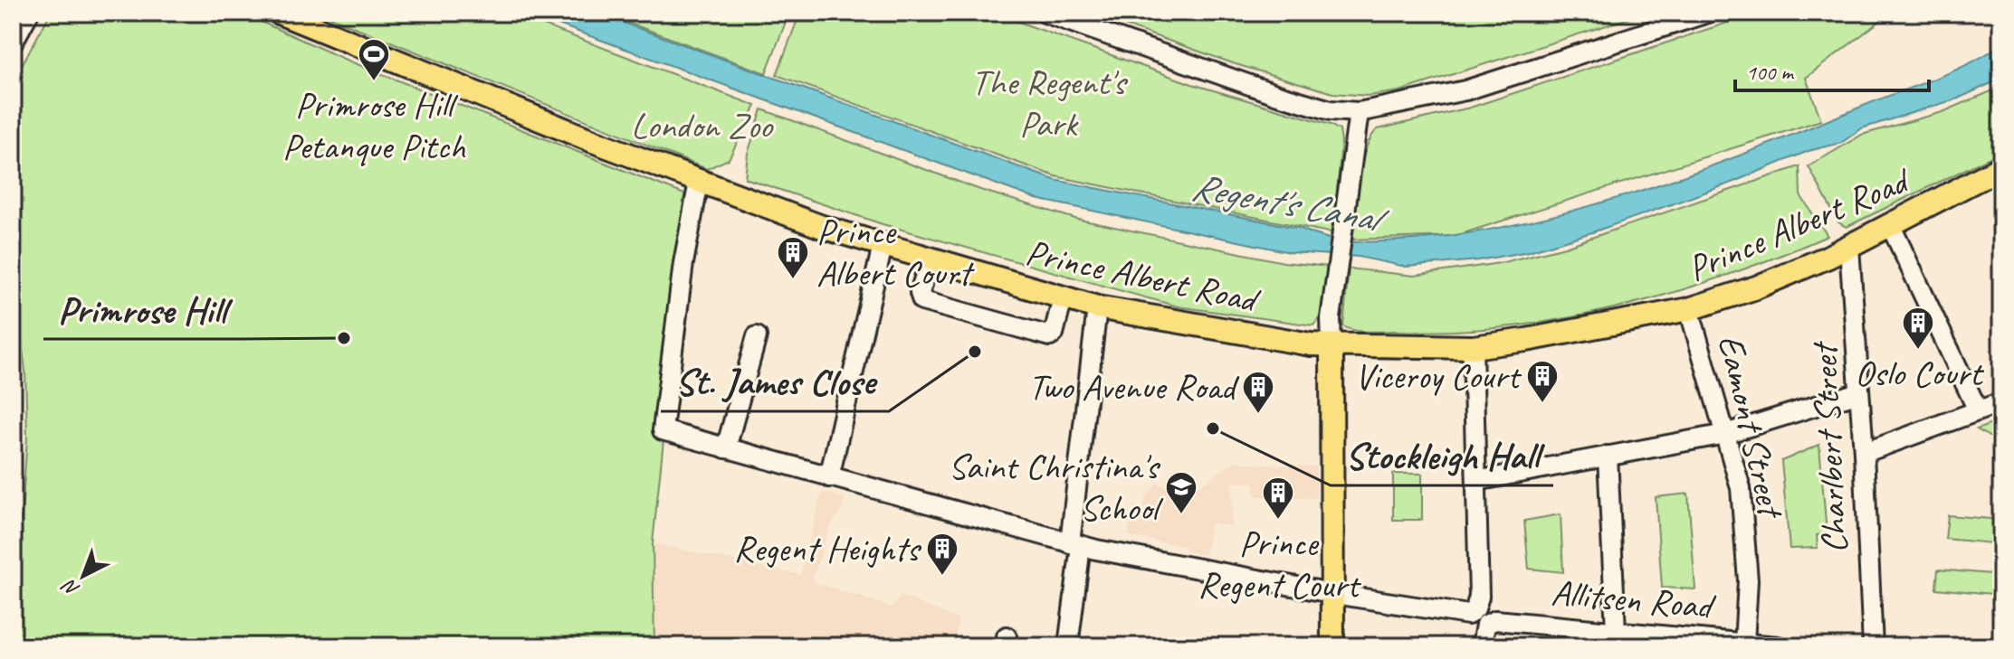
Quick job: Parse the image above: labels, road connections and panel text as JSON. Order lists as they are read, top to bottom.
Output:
{
  "streets": {
    "main road": ["Prince Albert Road"],
    "street": ["Eamont Street", "Charlbert Street", "Allitsen Road"]
  },
  "crossings": [
    ["Prince Albert Road", "Eamont Street"],
    ["Prince Albert Road", "Charlbert Street"],
    ["Eamont Street", "Allitsen Road"]
  ],
  "water": ["Regent's Canal"],
  "parks": ["The Regent's Park", "London Zoo"],
  "places": {
    "sports": ["Primrose Hill Petanque Pitch"],
    "building": [
      "Prince Albert Court",
      "Oslo Court",
      "Viceroy Court",
      "Two Avenue Road",
      "Prince Regent Court",
      "Regent Heights"
    ],
    "other": ["Primrose Hill", "St. James Close", "Stockleigh Hall"],
    "school or university": ["Saint Christina's School"]
  },
  "scale_bar": "100 m",
  "north": "bottom left"
}
